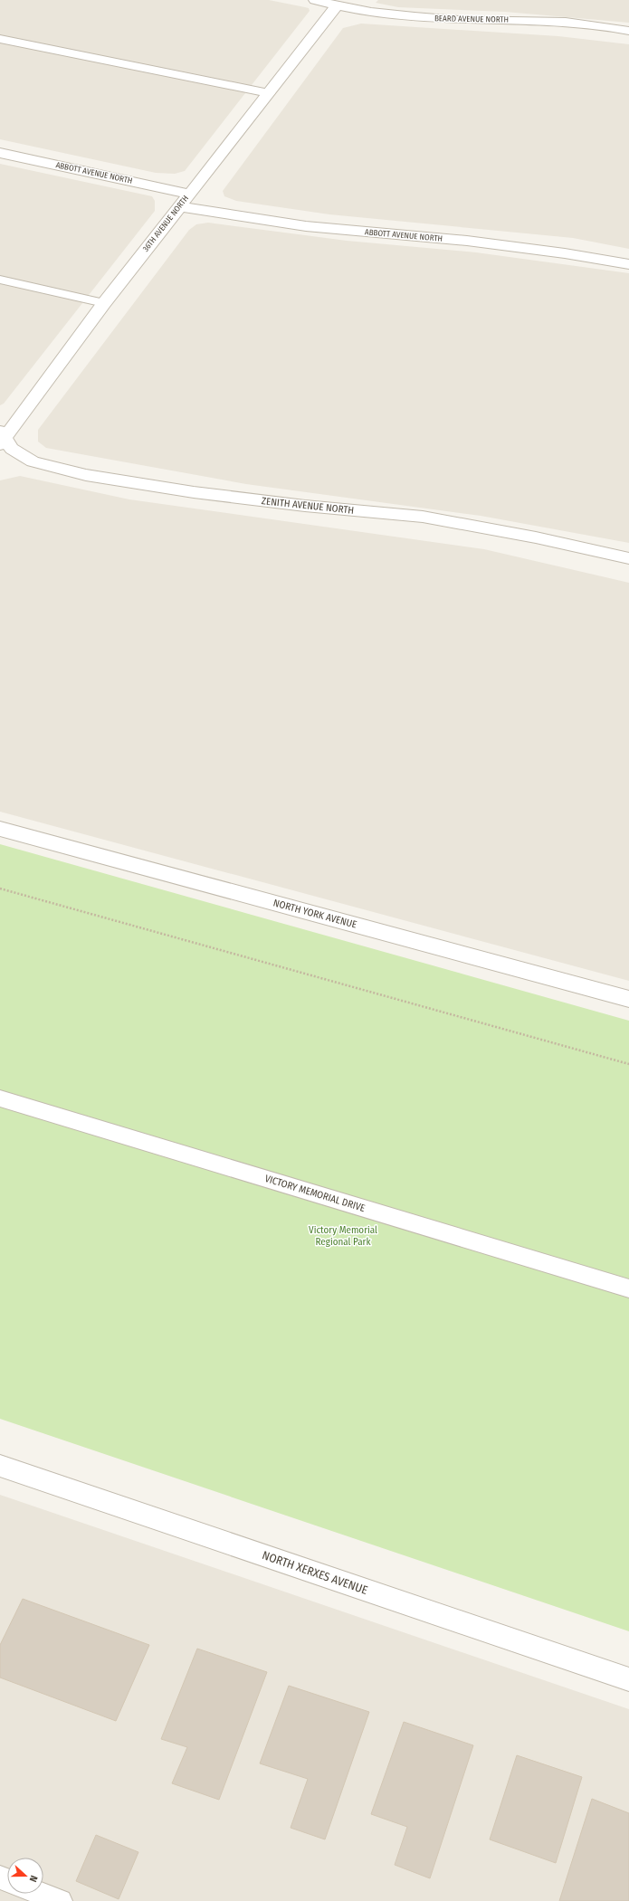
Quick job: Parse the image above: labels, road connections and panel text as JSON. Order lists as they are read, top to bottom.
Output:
{
  "streets": {
    "street": [
      "BEARD AVENUE NORTH",
      "ABBOTT AVENUE NORTH",
      "36TH AVENUE NORTH",
      "ZENITH AVENUE NORTH",
      "NORTH YORK AVENUE",
      "VICTORY MEMORIAL DRIVE",
      "NORTH XERXES AVENUE"
    ]
  },
  "crossings": [
    ["BEARD AVENUE NORTH", "36TH AVENUE NORTH"],
    ["ABBOTT AVENUE NORTH", "36TH AVENUE NORTH"],
    ["36TH AVENUE NORTH", "ZENITH AVENUE NORTH"]
  ],
  "parks": ["Victory Memorial Regional Park"],
  "north": "right"
}
